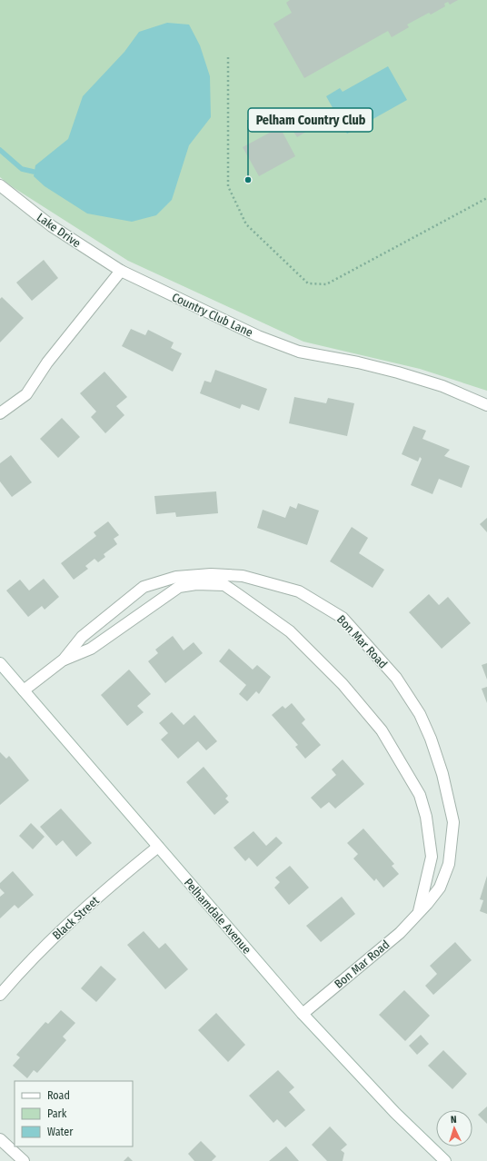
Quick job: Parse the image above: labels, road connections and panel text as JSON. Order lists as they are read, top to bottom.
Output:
{
  "streets": {
    "street": [
      "Lake Drive",
      "Country Club Lane",
      "Bon Mar Road",
      "Pelhamdale Avenue",
      "Black Street"
    ]
  },
  "crossings": [
    ["Lake Drive", "Country Club Lane"],
    ["Bon Mar Road", "Pelhamdale Avenue"],
    ["Pelhamdale Avenue", "Black Street"]
  ],
  "places": ["Pelham Country Club"],
  "legend": ["Road", "Park", "Water"],
  "north": "top"
}
